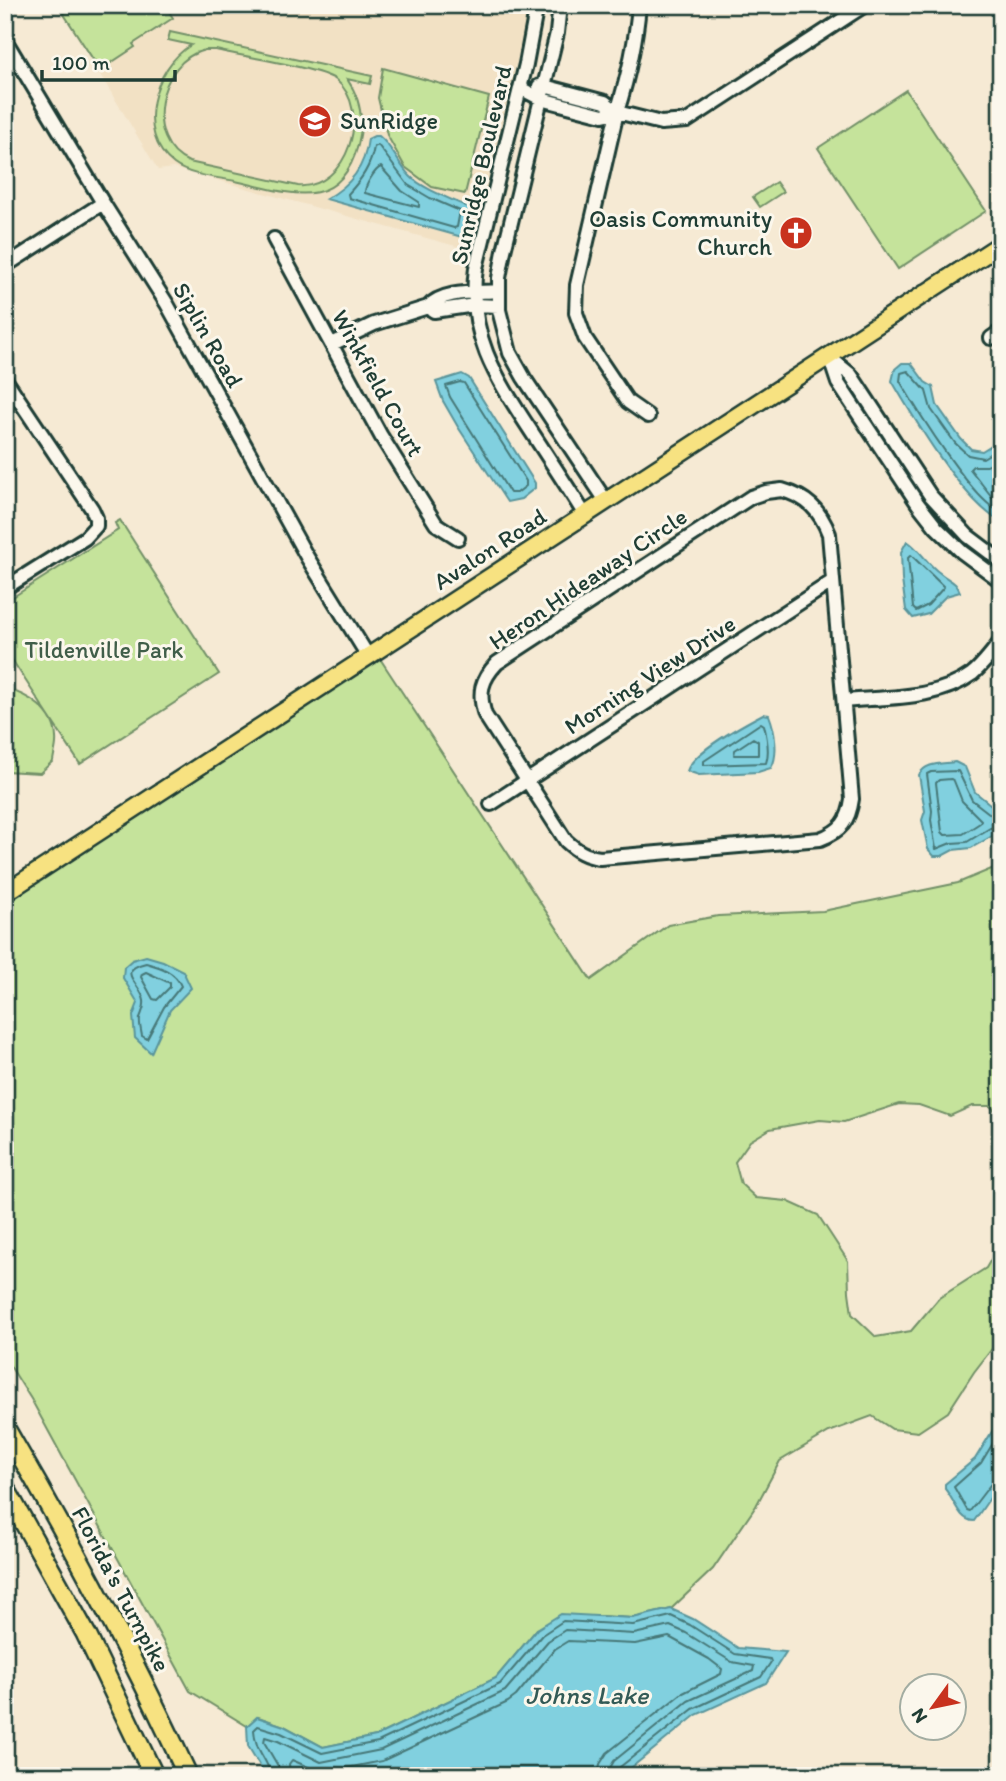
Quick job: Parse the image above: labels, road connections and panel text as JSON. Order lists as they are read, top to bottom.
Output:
{
  "streets": {
    "highway": ["Florida's Turnpike"],
    "main road": ["Avalon Road"],
    "street": [
      "Sunridge Boulevard",
      "Siplin Road",
      "Winkfield Court",
      "Heron Hideaway Circle",
      "Morning View Drive"
    ]
  },
  "crossings": [
    ["Sunridge Boulevard", "Avalon Road"],
    ["Siplin Road", "Avalon Road"],
    ["Heron Hideaway Circle", "Morning View Drive"]
  ],
  "water": ["Johns Lake"],
  "parks": ["Tildenville Park"],
  "places": {
    "school or university": ["SunRidge"],
    "church": ["Oasis Community Church"]
  },
  "scale_bar": "100 m",
  "north": "bottom left"
}
